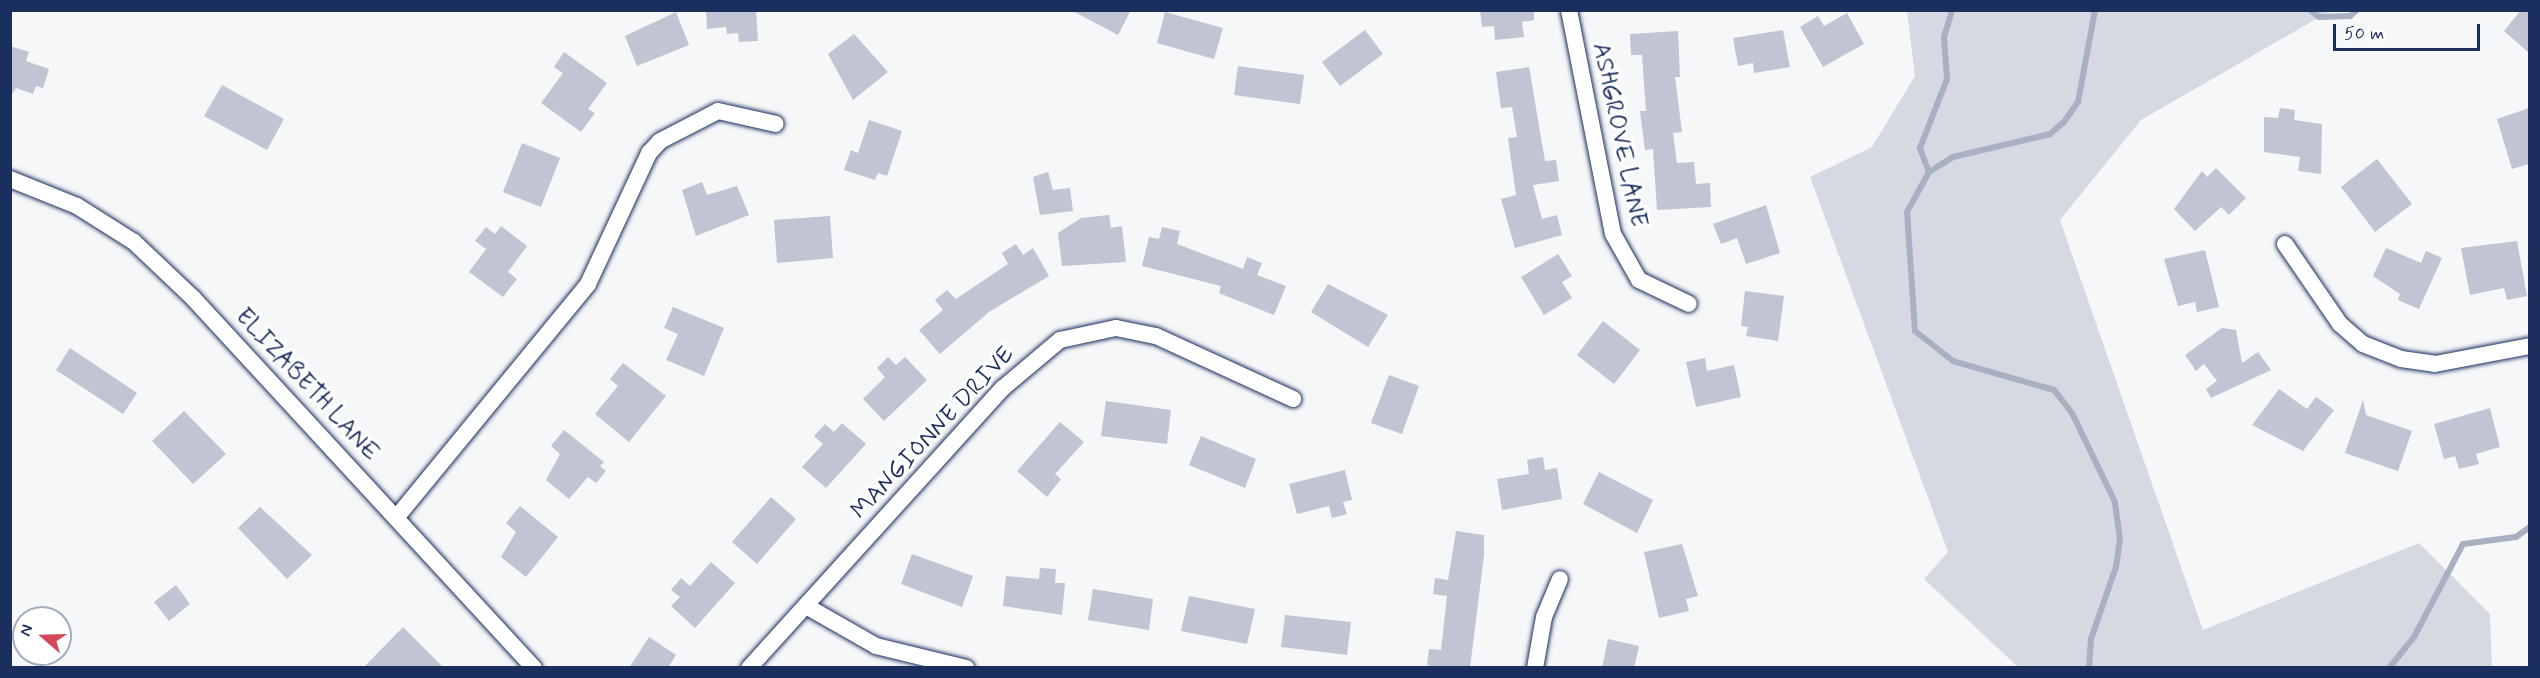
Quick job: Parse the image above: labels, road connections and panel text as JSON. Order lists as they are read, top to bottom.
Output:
{
  "streets": {
    "street": ["ASHGROVE LANE", "ELIZABETH LANE", "MANGIONNE DRIVE"]
  },
  "scale_bar": "50 m",
  "north": "left"
}
